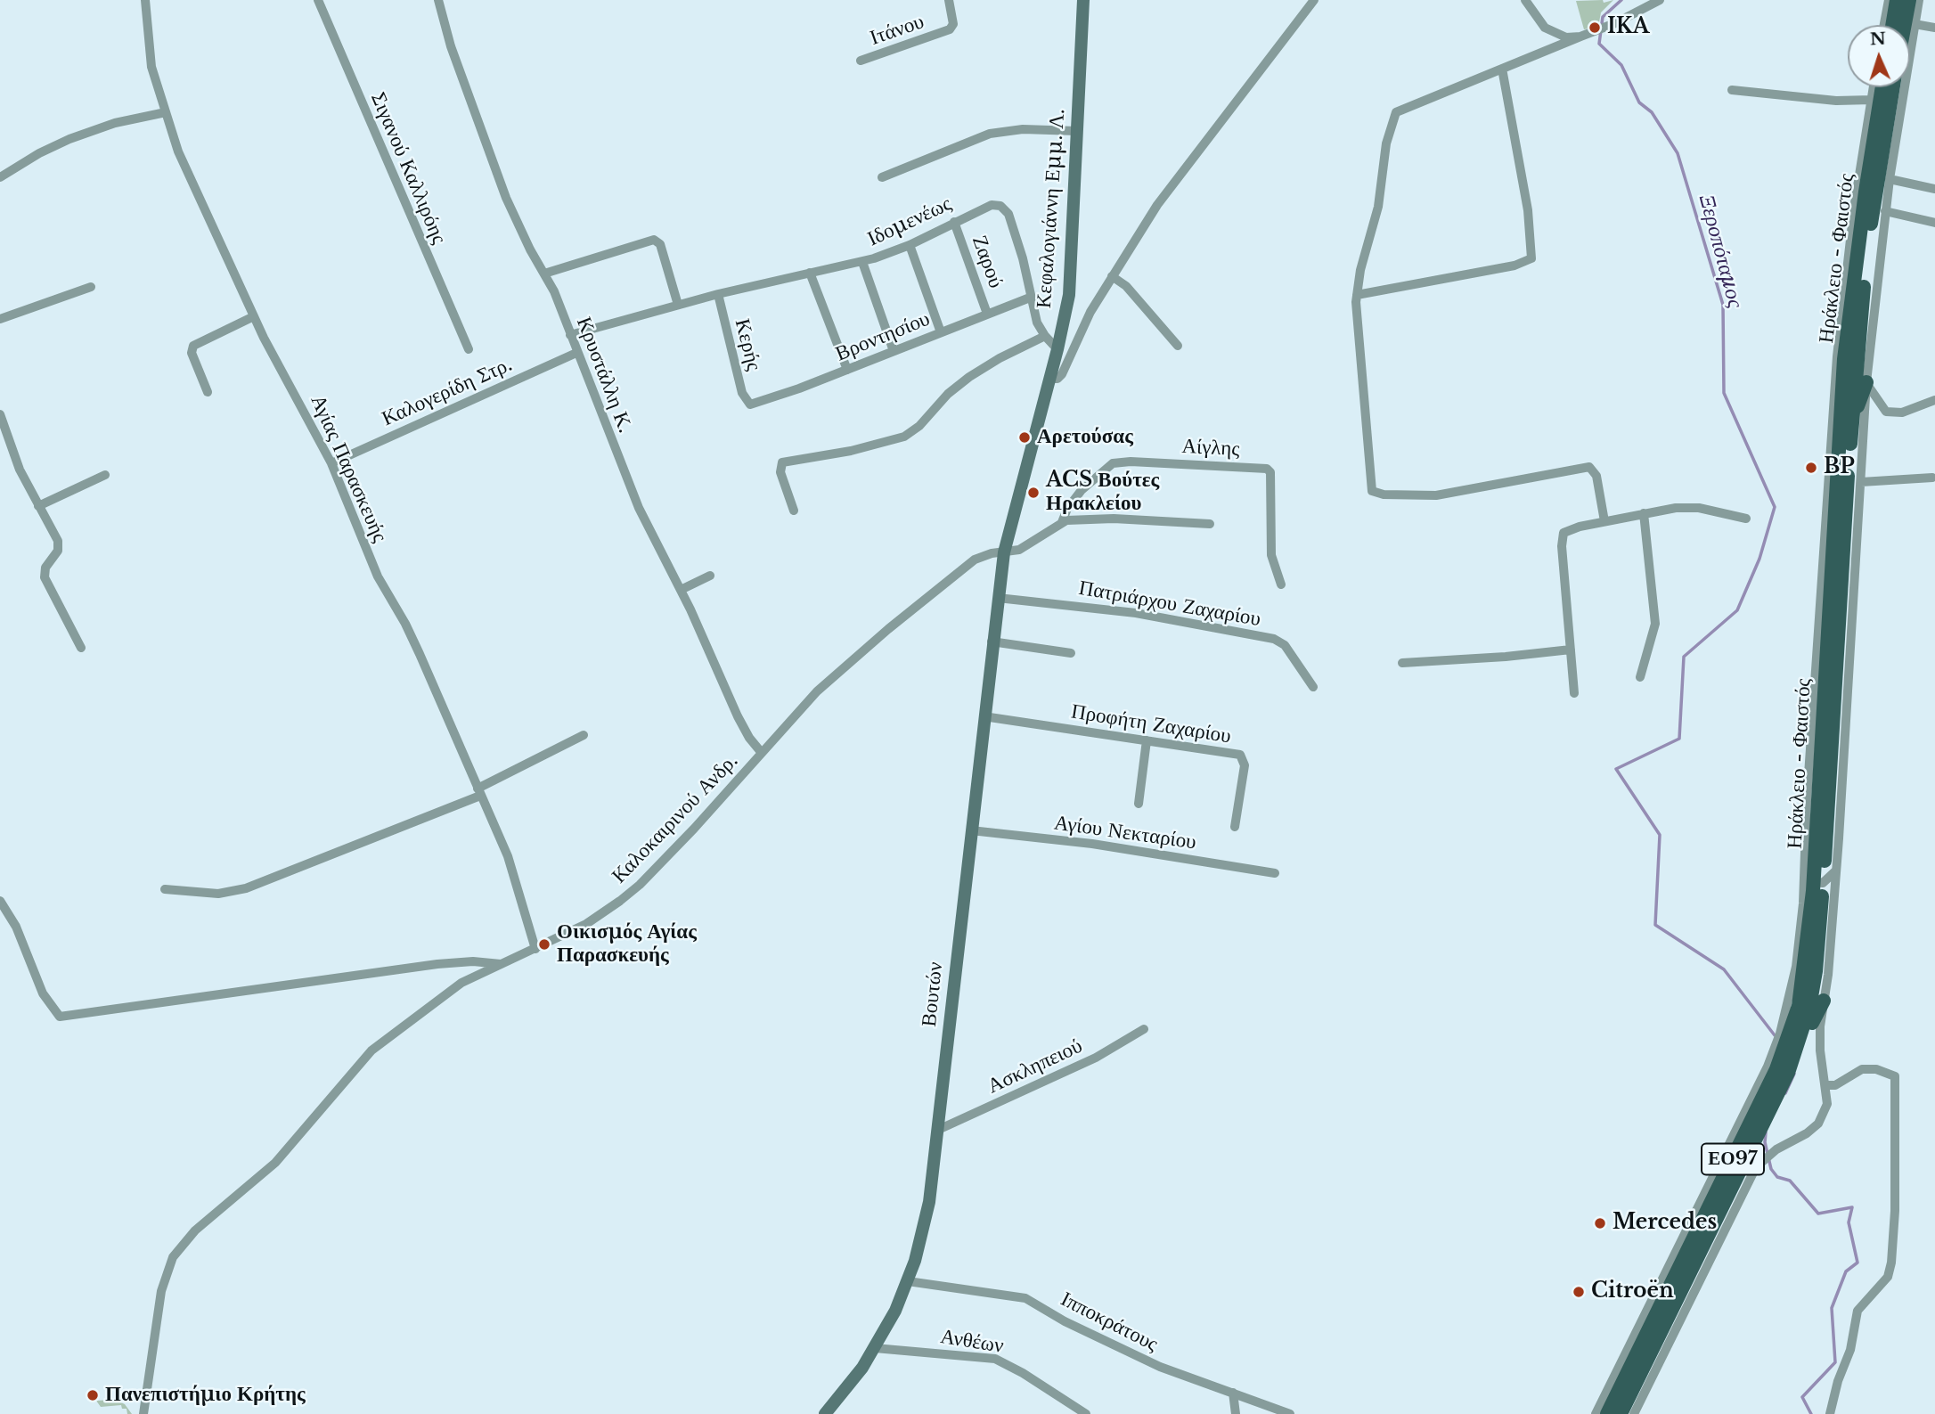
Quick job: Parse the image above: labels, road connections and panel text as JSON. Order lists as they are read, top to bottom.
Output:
{
  "streets": {
    "main road": [
      "Κεφαλογιάννη Εμμ. Λ.",
      "Ηράκλειο - Φαιστός",
      "Βουτών",
      "ΕΟ97"
    ],
    "street": [
      "Ιτάνου",
      "Σιγανού Καλλιρόης",
      "Ιδομενέως",
      "Ζαρού",
      "Βροντησίου",
      "Κερής",
      "Κρυστάλλη Κ.",
      "Καλογερίδη Στρ.",
      "Αίγλης",
      "Αγίας Παρασκευής",
      "Πατριάρχου Ζαχαρίου",
      "Προφήτη Ζαχαρίου",
      "Καλοκαιρινού Ανδρ.",
      "Αγίου Νεκταρίου",
      "Ασκληπειού",
      "Ιπποκράτους",
      "Ανθέων"
    ]
  },
  "crossings": [
    ["Κεφαλογιάννη Εμμ. Λ.", "Ιδομενέως"],
    ["Κεφαλογιάννη Εμμ. Λ.", "Καλοκαιρινού Ανδρ."],
    ["Κεφαλογιάννη Εμμ. Λ.", "Βουτών"],
    ["Ιδομενέως", "Ζαρού"],
    ["Ιδομενέως", "Βροντησίου"],
    ["Ιδομενέως", "Κερής"],
    ["Ιδομενέως", "Κρυστάλλη Κ."],
    ["Ζαρού", "Βροντησίου"],
    ["Βροντησίου", "Κερής"],
    ["Κρυστάλλη Κ.", "Καλογερίδη Στρ."],
    ["Κρυστάλλη Κ.", "Καλοκαιρινού Ανδρ."],
    ["Καλογερίδη Στρ.", "Αγίας Παρασκευής"],
    ["Αίγλης", "Καλοκαιρινού Ανδρ."],
    ["Αγίας Παρασκευής", "Καλοκαιρινού Ανδρ."],
    ["Πατριάρχου Ζαχαρίου", "Βουτών"],
    ["Προφήτη Ζαχαρίου", "Βουτών"],
    ["Καλοκαιρινού Ανδρ.", "Βουτών"],
    ["Αγίου Νεκταρίου", "Βουτών"],
    ["Βουτών", "Ασκληπειού"],
    ["Βουτών", "Ιπποκράτους"],
    ["Βουτών", "Ανθέων"]
  ],
  "water": ["Ξεροπόταμος"],
  "places": [
    "IKA",
    "Αρετούσας",
    "BP",
    "ACS Βούτες Ηρακλείου",
    "Οικισμός Αγίας Παρασκευής",
    "Mercedes",
    "Citroën",
    "Πανεπιστήμιο Κρήτης"
  ],
  "north": "top"
}
